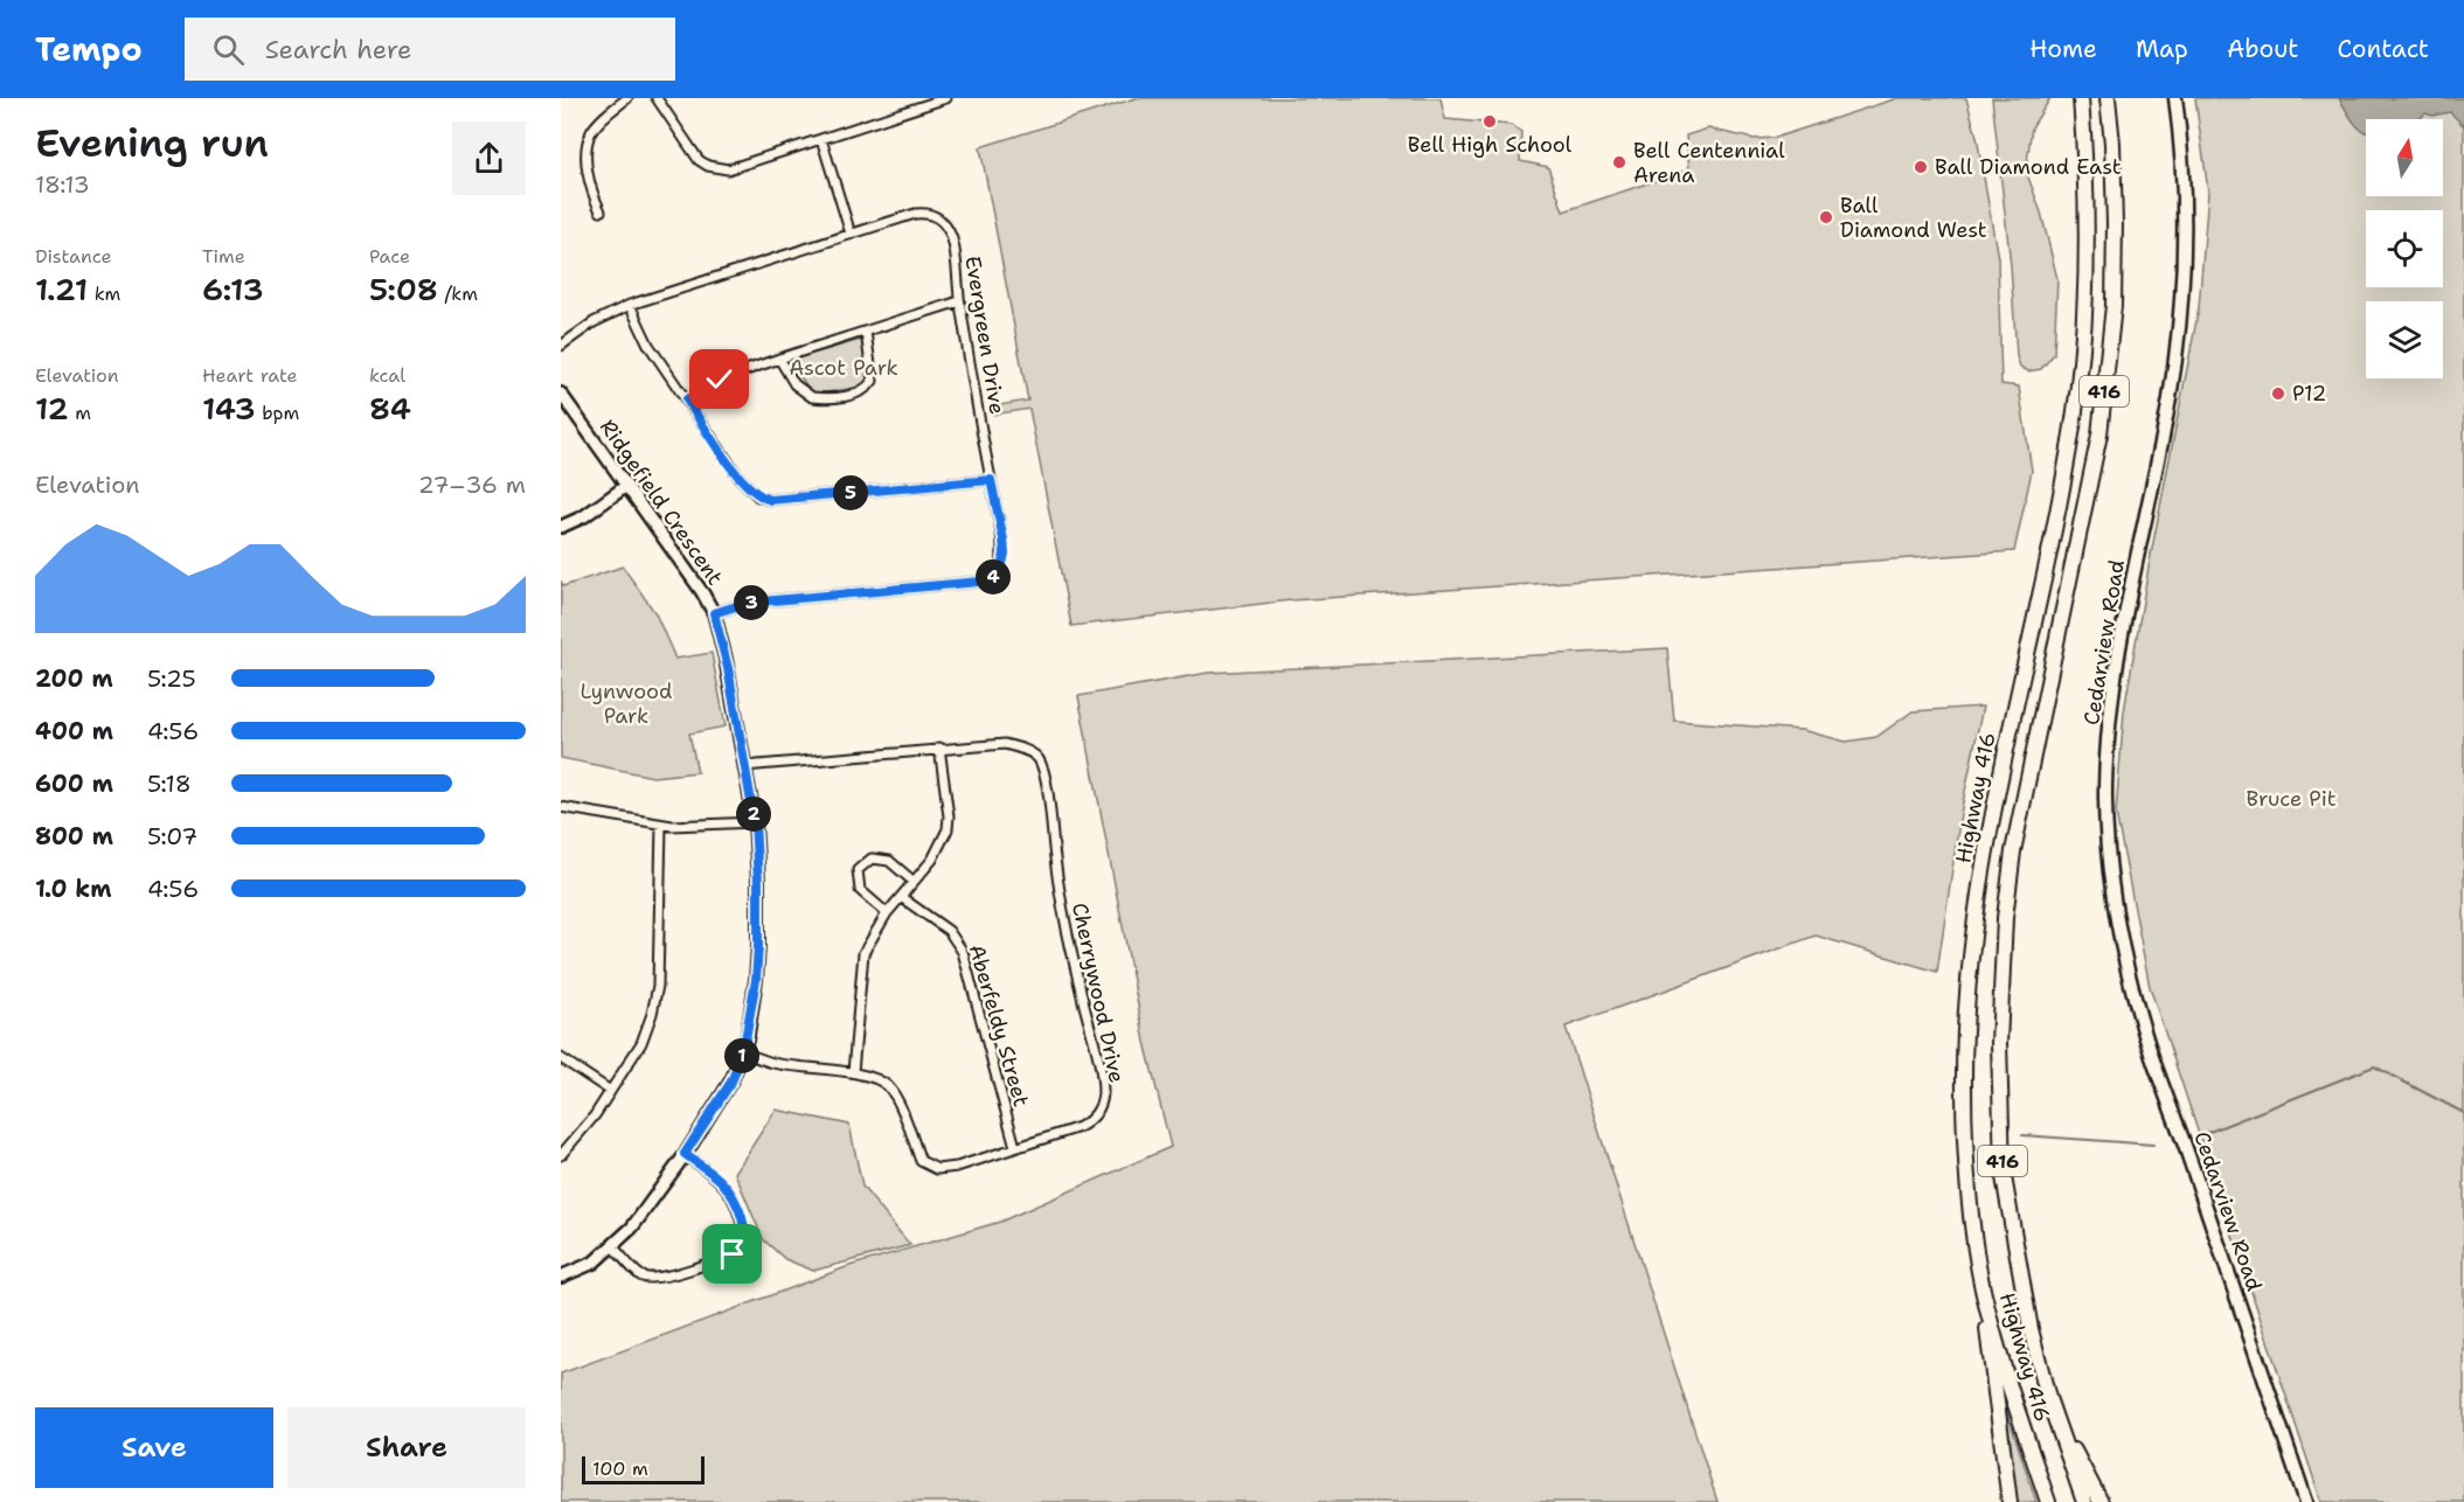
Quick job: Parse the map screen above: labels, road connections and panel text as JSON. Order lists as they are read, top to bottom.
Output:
{
  "streets": {
    "highway": ["416", "Highway 416"],
    "main road": ["Cedarview Road"],
    "street": [
      "Evergreen Drive",
      "Ridgefield Crescent",
      "Cherrywood Drive",
      "Aberfeldy Street"
    ]
  },
  "crossings": [
    ["Evergreen Drive", "Ridgefield Crescent"],
    ["Ridgefield Crescent", "Cherrywood Drive"],
    ["Cherrywood Drive", "Aberfeldy Street"]
  ],
  "parks": ["Ascot Park", "Lynwood Park", "Bruce Pit"],
  "places": [
    "Bell High School",
    "Bell Centennial Arena",
    "Ball Diamond East",
    "Ball Diamond West",
    "P12"
  ],
  "scale_bar": "100 m",
  "north": "top",
  "page": {
    "header": "Tempo",
    "search": "Search here",
    "nav": [
      "Home",
      "Map",
      "About",
      "Contact"
    ],
    "heading": ["Evening run", "18:13"],
    "stats": [
      ["Distance", "1.21 km"],
      ["Time", "6:13"],
      ["Pace", "5:08 /km"],
      ["Elevation", "12 m"],
      ["Heart rate", "143 bpm"],
      ["kcal", "84"]
    ],
    "chart": ["Elevation", "27–36 m"],
    "pins": [
      "5",
      "4",
      "3",
      "2",
      "1"
    ],
    "list": [
      {
        "name": "200 m",
        "note": "5:25"
      },
      {
        "name": "400 m",
        "note": "4:56"
      },
      {
        "name": "600 m",
        "note": "5:18"
      },
      {
        "name": "800 m",
        "note": "5:07"
      },
      {
        "name": "1.0 km",
        "note": "4:56"
      }
    ],
    "buttons": ["Save", "Share"],
    "scale": "100 m"
  }
}
